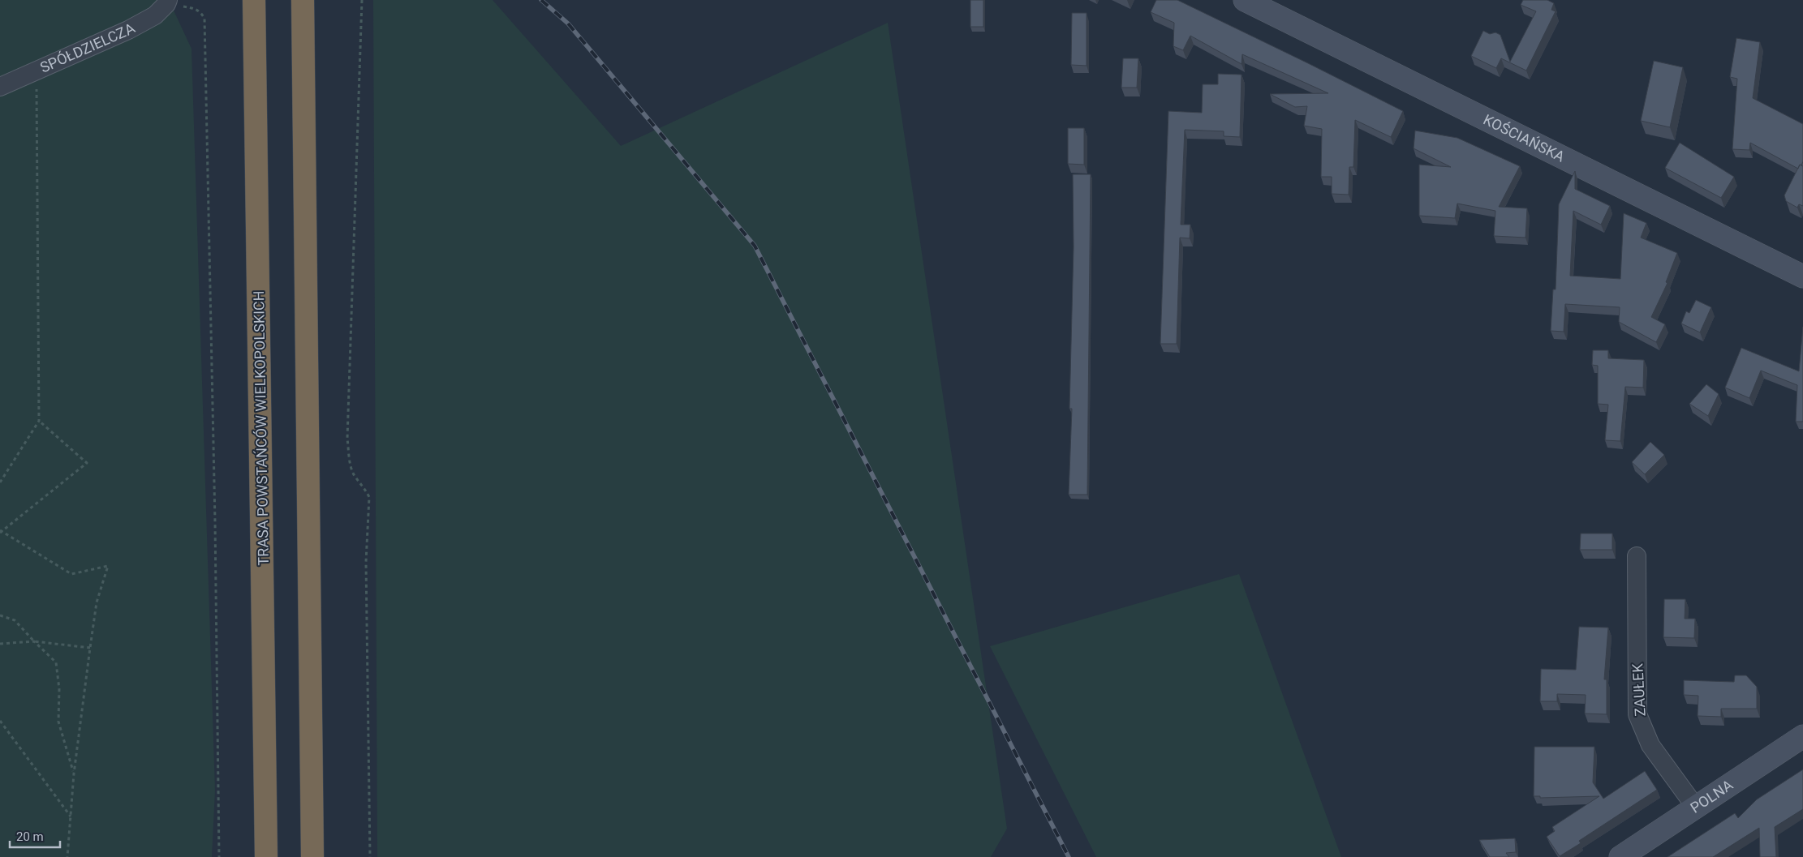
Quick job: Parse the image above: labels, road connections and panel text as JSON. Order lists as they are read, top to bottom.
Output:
{
  "streets": {
    "highway": ["TRASA POWSTAŃCÓW WIELKOPOLSKICH"],
    "street": [
      "SPÓŁDZIELCZA",
      "KOŚCIAŃSKA",
      "ZAUŁEK",
      "POLNA"
    ]
  },
  "crossings": [
    ["ZAUŁEK", "POLNA"]
  ],
  "scale_bar": "20 m"
}
